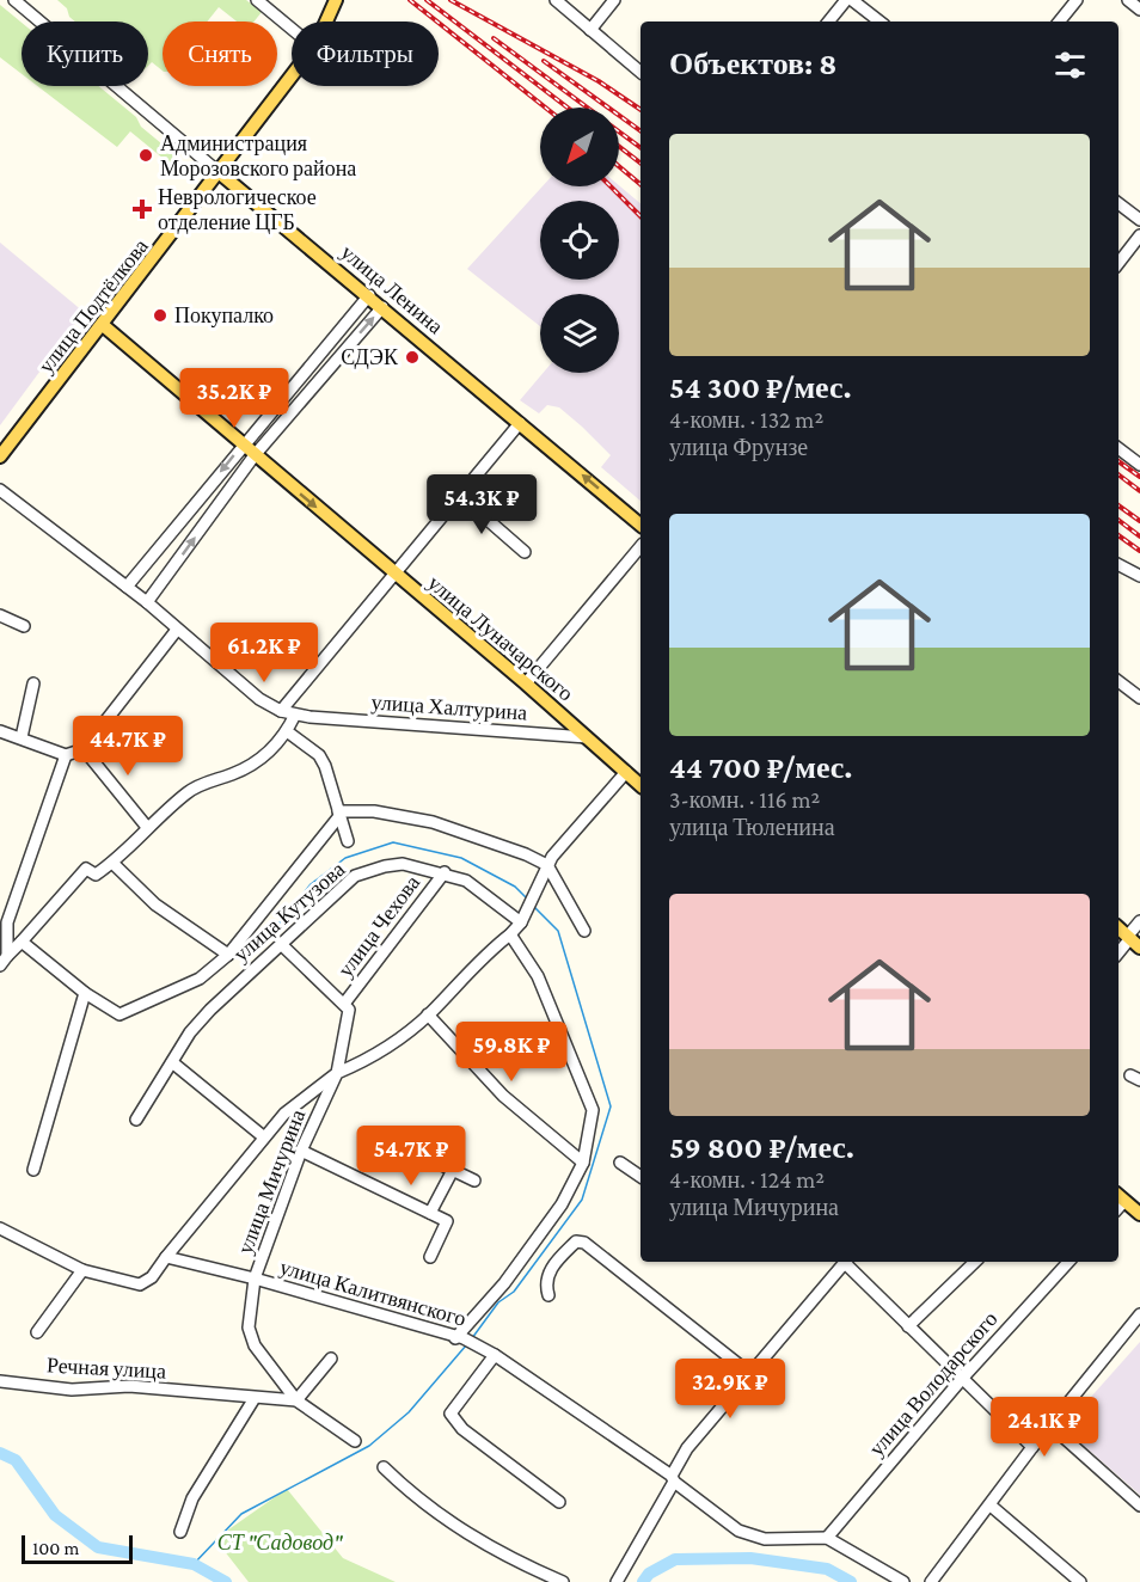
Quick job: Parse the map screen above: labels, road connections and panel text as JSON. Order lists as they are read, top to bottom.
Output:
{
  "streets": {
    "main road": ["улица Ленина", "улица Подтёлкова", "улица Луначарского"],
    "street": [
      "улица Халтурина",
      "улица Кутузова",
      "улица Чехова",
      "улица Мичурина",
      "улица Калитвянского",
      "Речная улица",
      "улица Володарского"
    ]
  },
  "crossings": [
    ["улица Ленина", "улица Подтёлкова"],
    ["улица Подтёлкова", "улица Луначарского"],
    ["улица Луначарского", "улица Халтурина"],
    ["улица Кутузова", "улица Чехова"],
    ["улица Чехова", "улица Мичурина"],
    ["улица Мичурина", "улица Калитвянского"],
    ["улица Мичурина", "Речная улица"],
    ["улица Калитвянского", "улица Володарского"]
  ],
  "parks": ["СТ \"Садовод\""],
  "places": {
    "other": ["Администрация Морозовского района", "Покупалко", "СДЭК"],
    "health": ["Неврологическое отделение ЦГБ"]
  },
  "scale_bar": "100 m",
  "north": "bottom left",
  "page": {
    "chip": ["Купить", "Снять", "Фильтры"],
    "heading": "Объектов: 8",
    "list": [
      {
        "name": "54 300 ₽/мес.",
        "note": "4-комн. · 132 m² · улица Фрунзе"
      },
      {
        "name": "44 700 ₽/мес.",
        "note": "3-комн. · 116 m² · улица Тюленина"
      },
      {
        "name": "59 800 ₽/мес.",
        "note": "4-комн. · 124 m² · улица Мичурина"
      }
    ],
    "price": [
      "35.2K ₽",
      "54.3K ₽",
      "61.2K ₽",
      "44.7K ₽",
      "59.8K ₽",
      "54.7K ₽",
      "32.9K ₽",
      "24.1K ₽"
    ],
    "scale": "100 m"
  }
}
